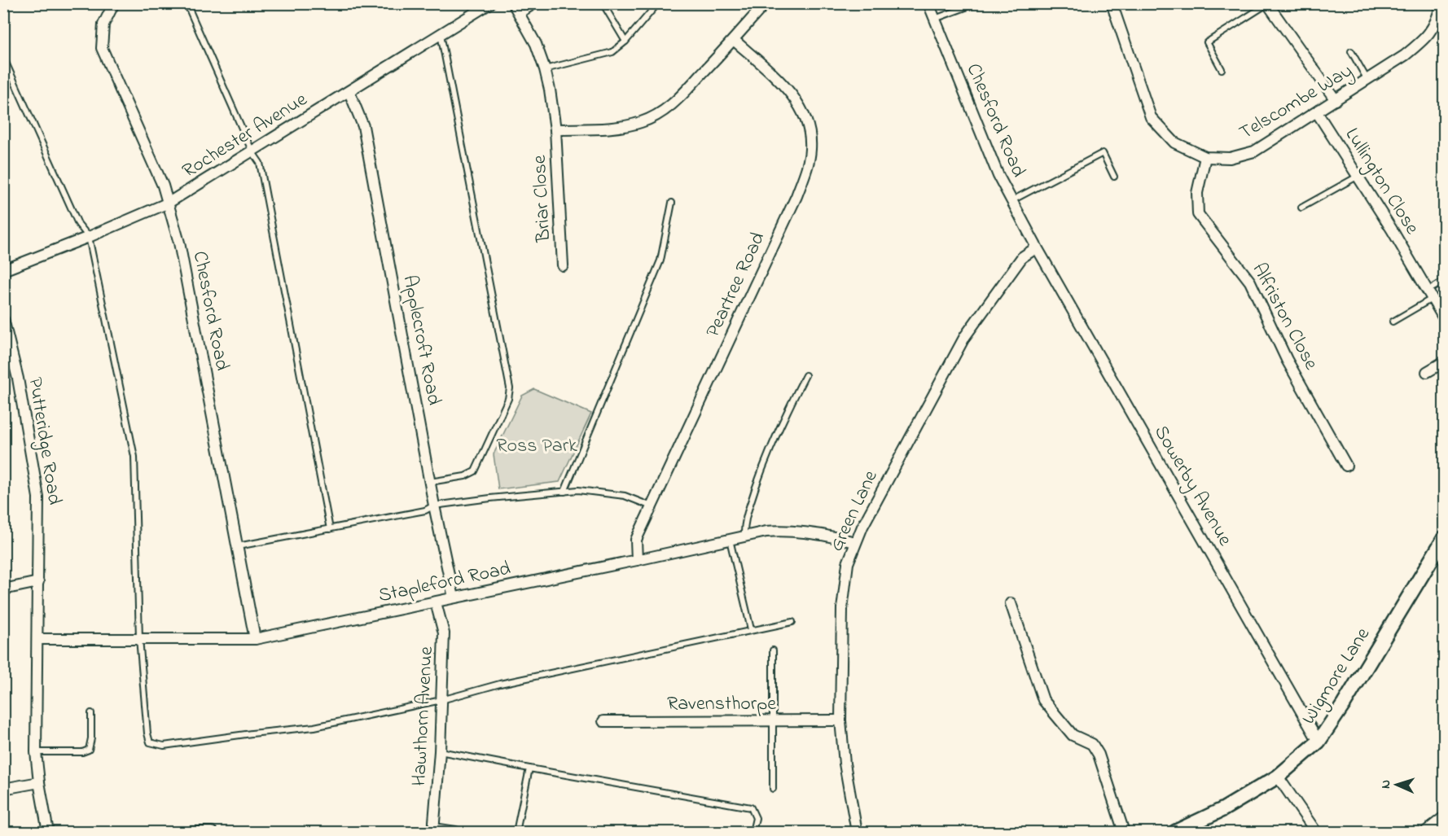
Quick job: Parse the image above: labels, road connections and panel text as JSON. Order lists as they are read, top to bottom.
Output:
{
  "streets": {
    "street": [
      "Telscombe Way",
      "Chesford Road",
      "Rochester Avenue",
      "Lullington Close",
      "Briar Close",
      "Peartree Road",
      "Alfriston Close",
      "Applecroft Road",
      "Putteridge Road",
      "Sowerby Avenue",
      "Green Lane",
      "Stapleford Road",
      "Wigmore Lane",
      "Ravensthorpe",
      "Hawthorn Avenue"
    ]
  },
  "crossings": [
    ["Telscombe Way", "Lullington Close"],
    ["Telscombe Way", "Alfriston Close"],
    ["Chesford Road", "Rochester Avenue"],
    ["Chesford Road", "Sowerby Avenue"],
    ["Chesford Road", "Green Lane"],
    ["Chesford Road", "Stapleford Road"],
    ["Rochester Avenue", "Applecroft Road"],
    ["Peartree Road", "Stapleford Road"],
    ["Applecroft Road", "Stapleford Road"],
    ["Putteridge Road", "Stapleford Road"],
    ["Sowerby Avenue", "Green Lane"],
    ["Sowerby Avenue", "Wigmore Lane"],
    ["Green Lane", "Stapleford Road"],
    ["Green Lane", "Ravensthorpe"],
    ["Stapleford Road", "Hawthorn Avenue"]
  ],
  "parks": ["Ross Park"],
  "north": "left"
}
